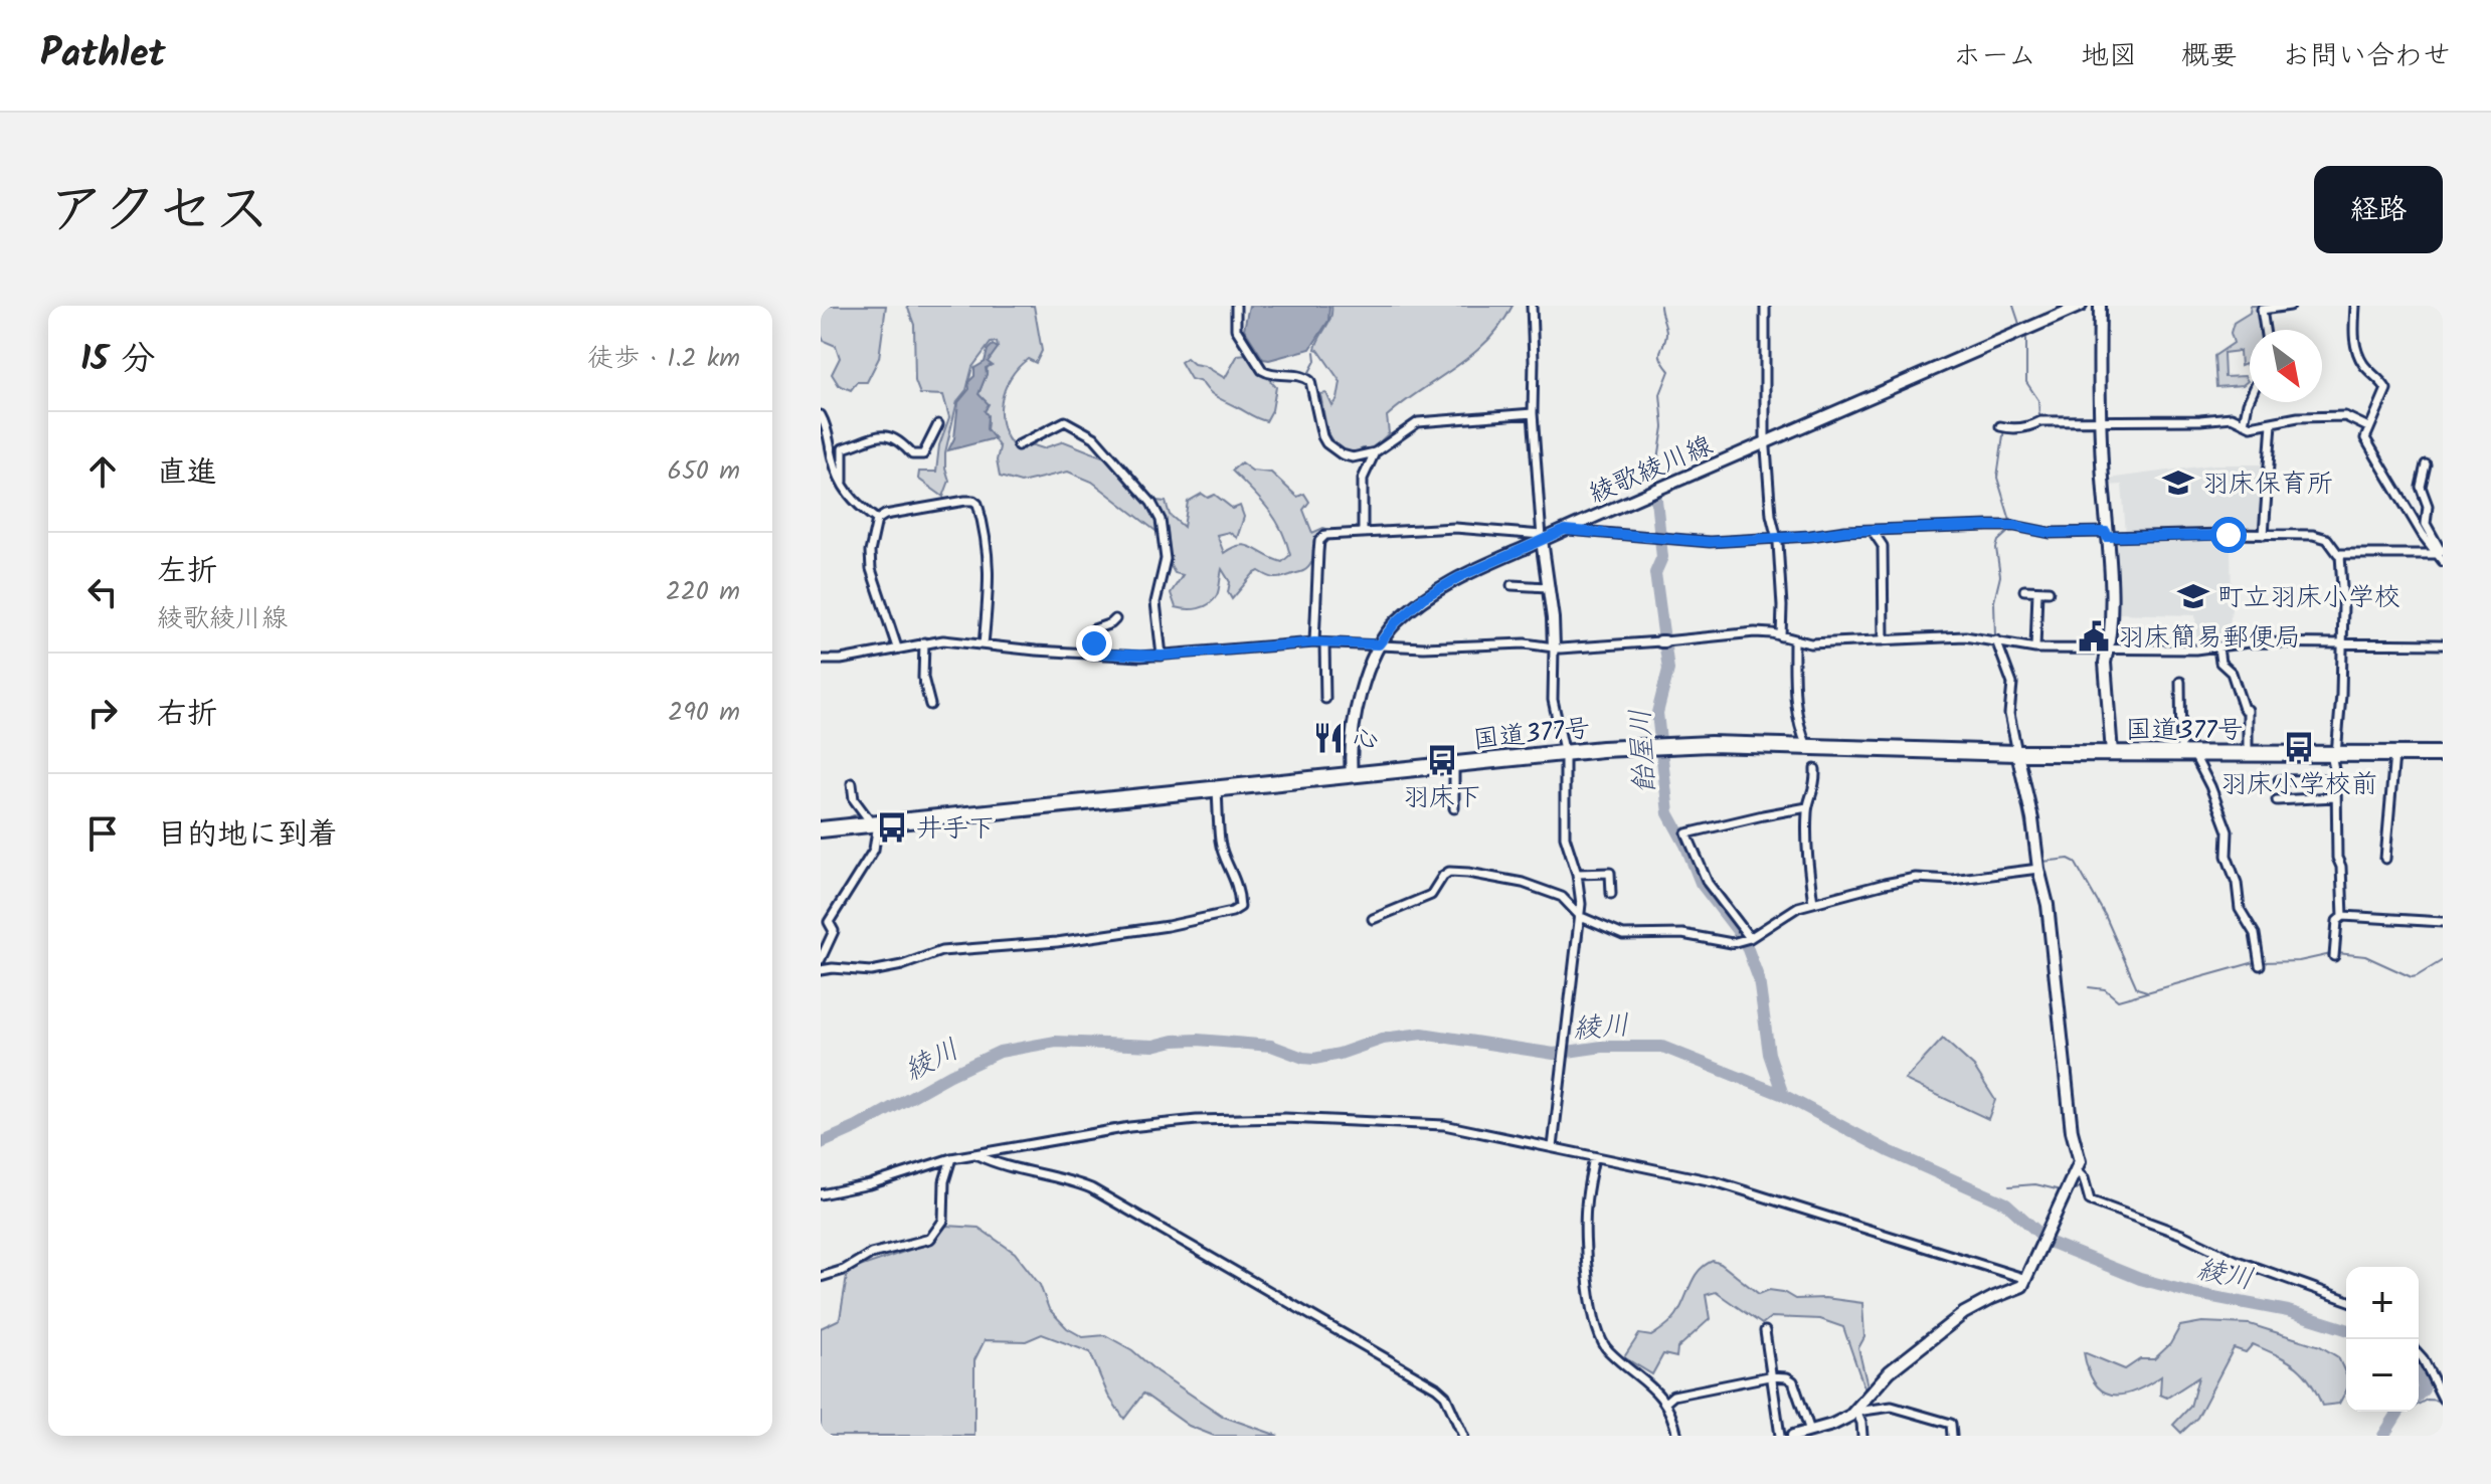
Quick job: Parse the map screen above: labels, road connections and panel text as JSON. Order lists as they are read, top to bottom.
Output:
{
  "streets": {
    "highway": ["国道377号"],
    "street": ["綾歌綾川線"]
  },
  "crossings": [
    ["綾歌綾川線", "国道377号"]
  ],
  "water": ["飴屋川", "綾川"],
  "places": {
    "school or university": ["羽床保育所", "町立羽床小学校"],
    "public building": ["羽床簡易郵便局"],
    "restaurant": ["心"],
    "bus stop": ["羽床小学校前", "羽床下", "井手下"]
  },
  "north": "bottom right",
  "page": {
    "header": "Pathlet",
    "nav": [
      "ホーム",
      "地図",
      "概要",
      "お問い合わせ"
    ],
    "title": "アクセス",
    "buttons": "経路",
    "heading": ["15 分", "徒歩 · 1.2 km"],
    "list": [
      ["直進", "650 m"],
      ["左折", "綾歌綾川線", "220 m"],
      ["右折", "290 m"],
      "目的地に到着"
    ],
    "map_buttons": ["+", "−"]
  }
}
